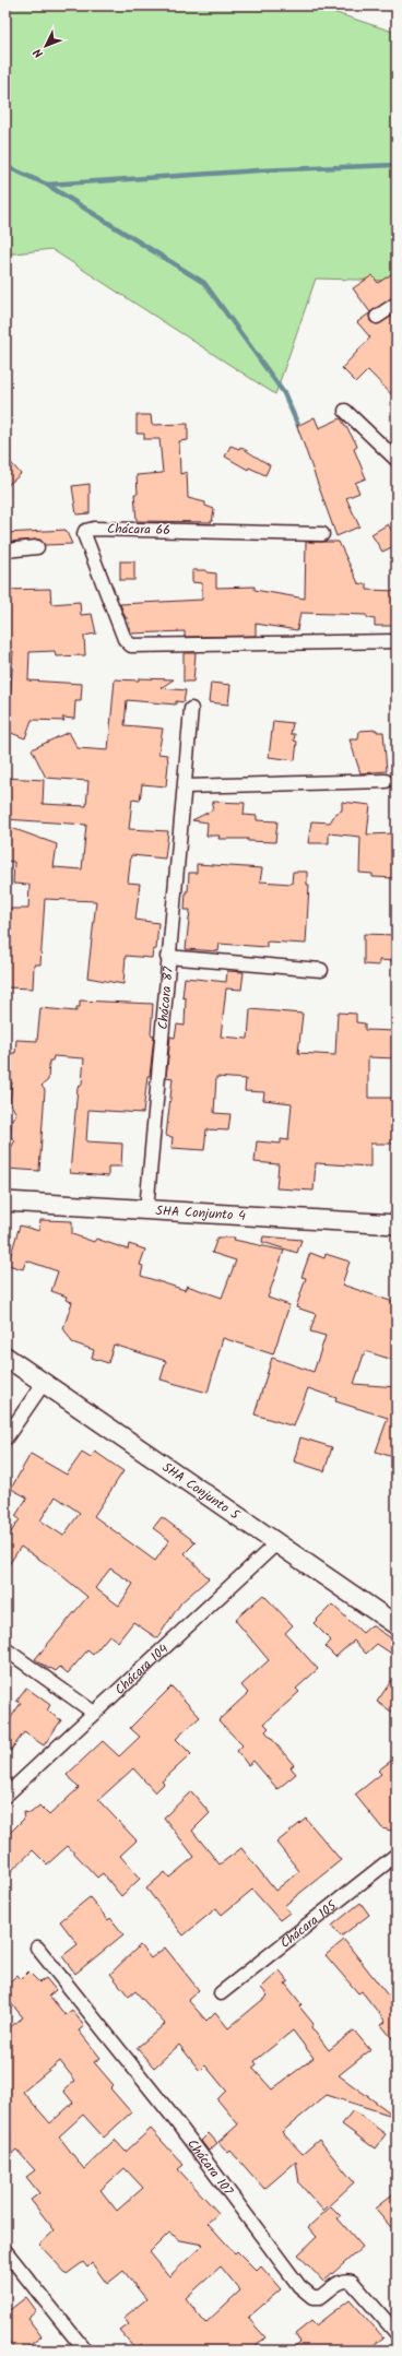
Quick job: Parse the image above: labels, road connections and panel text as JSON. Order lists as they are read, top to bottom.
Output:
{
  "streets": {
    "street": [
      "Chácara 66",
      "Chácara 87",
      "SHA Conjunto 4",
      "SHA Conjunto 5",
      "Chácara 104",
      "Chácara 105",
      "Chácara 107"
    ]
  },
  "crossings": [
    ["Chácara 87", "SHA Conjunto 4"],
    ["SHA Conjunto 5", "Chácara 104"]
  ],
  "north": "bottom left"
}
